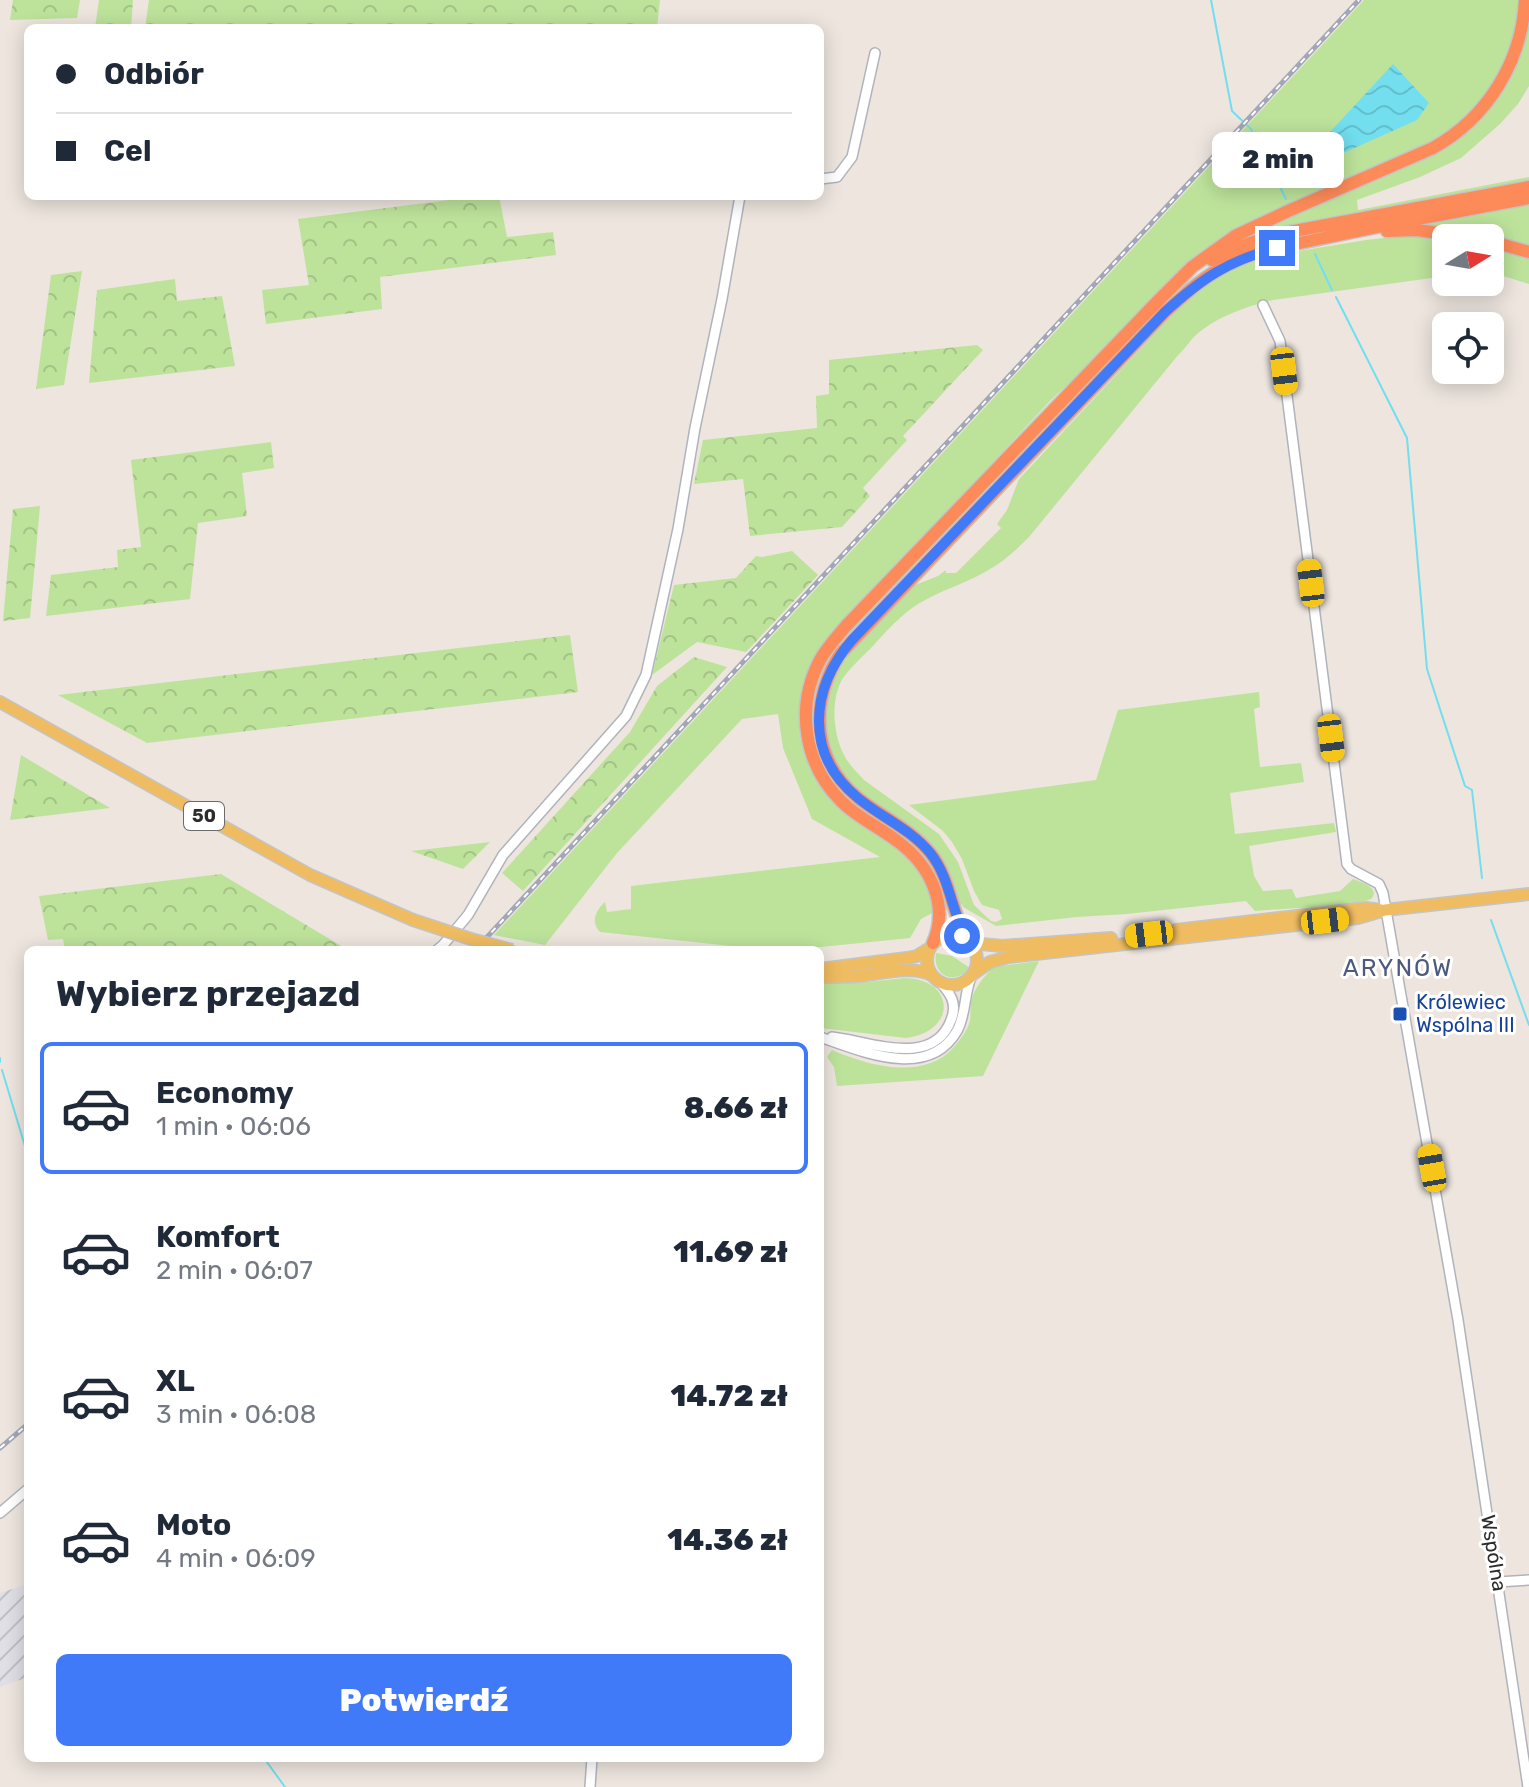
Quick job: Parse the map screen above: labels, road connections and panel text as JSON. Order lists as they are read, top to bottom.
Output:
{
  "streets": {
    "main road": ["50"],
    "street": ["Wspólna"]
  },
  "districts": ["ARYNÓW"],
  "places": {
    "transit": ["Królewiec Wspólna III"]
  },
  "north": "right",
  "page": {
    "banner": ["Odbiór", "Cel"],
    "bubble": "2 min",
    "heading": "Wybierz przejazd",
    "list": [
      {
        "name": "Economy",
        "note": "1 min · 06:06",
        "value": "8.66 zł"
      },
      {
        "name": "Komfort",
        "note": "2 min · 06:07",
        "value": "11.69 zł"
      },
      {
        "name": "XL",
        "note": "3 min · 06:08",
        "value": "14.72 zł"
      },
      {
        "name": "Moto",
        "note": "4 min · 06:09",
        "value": "14.36 zł"
      }
    ],
    "buttons": "Potwierdź"
  }
}
